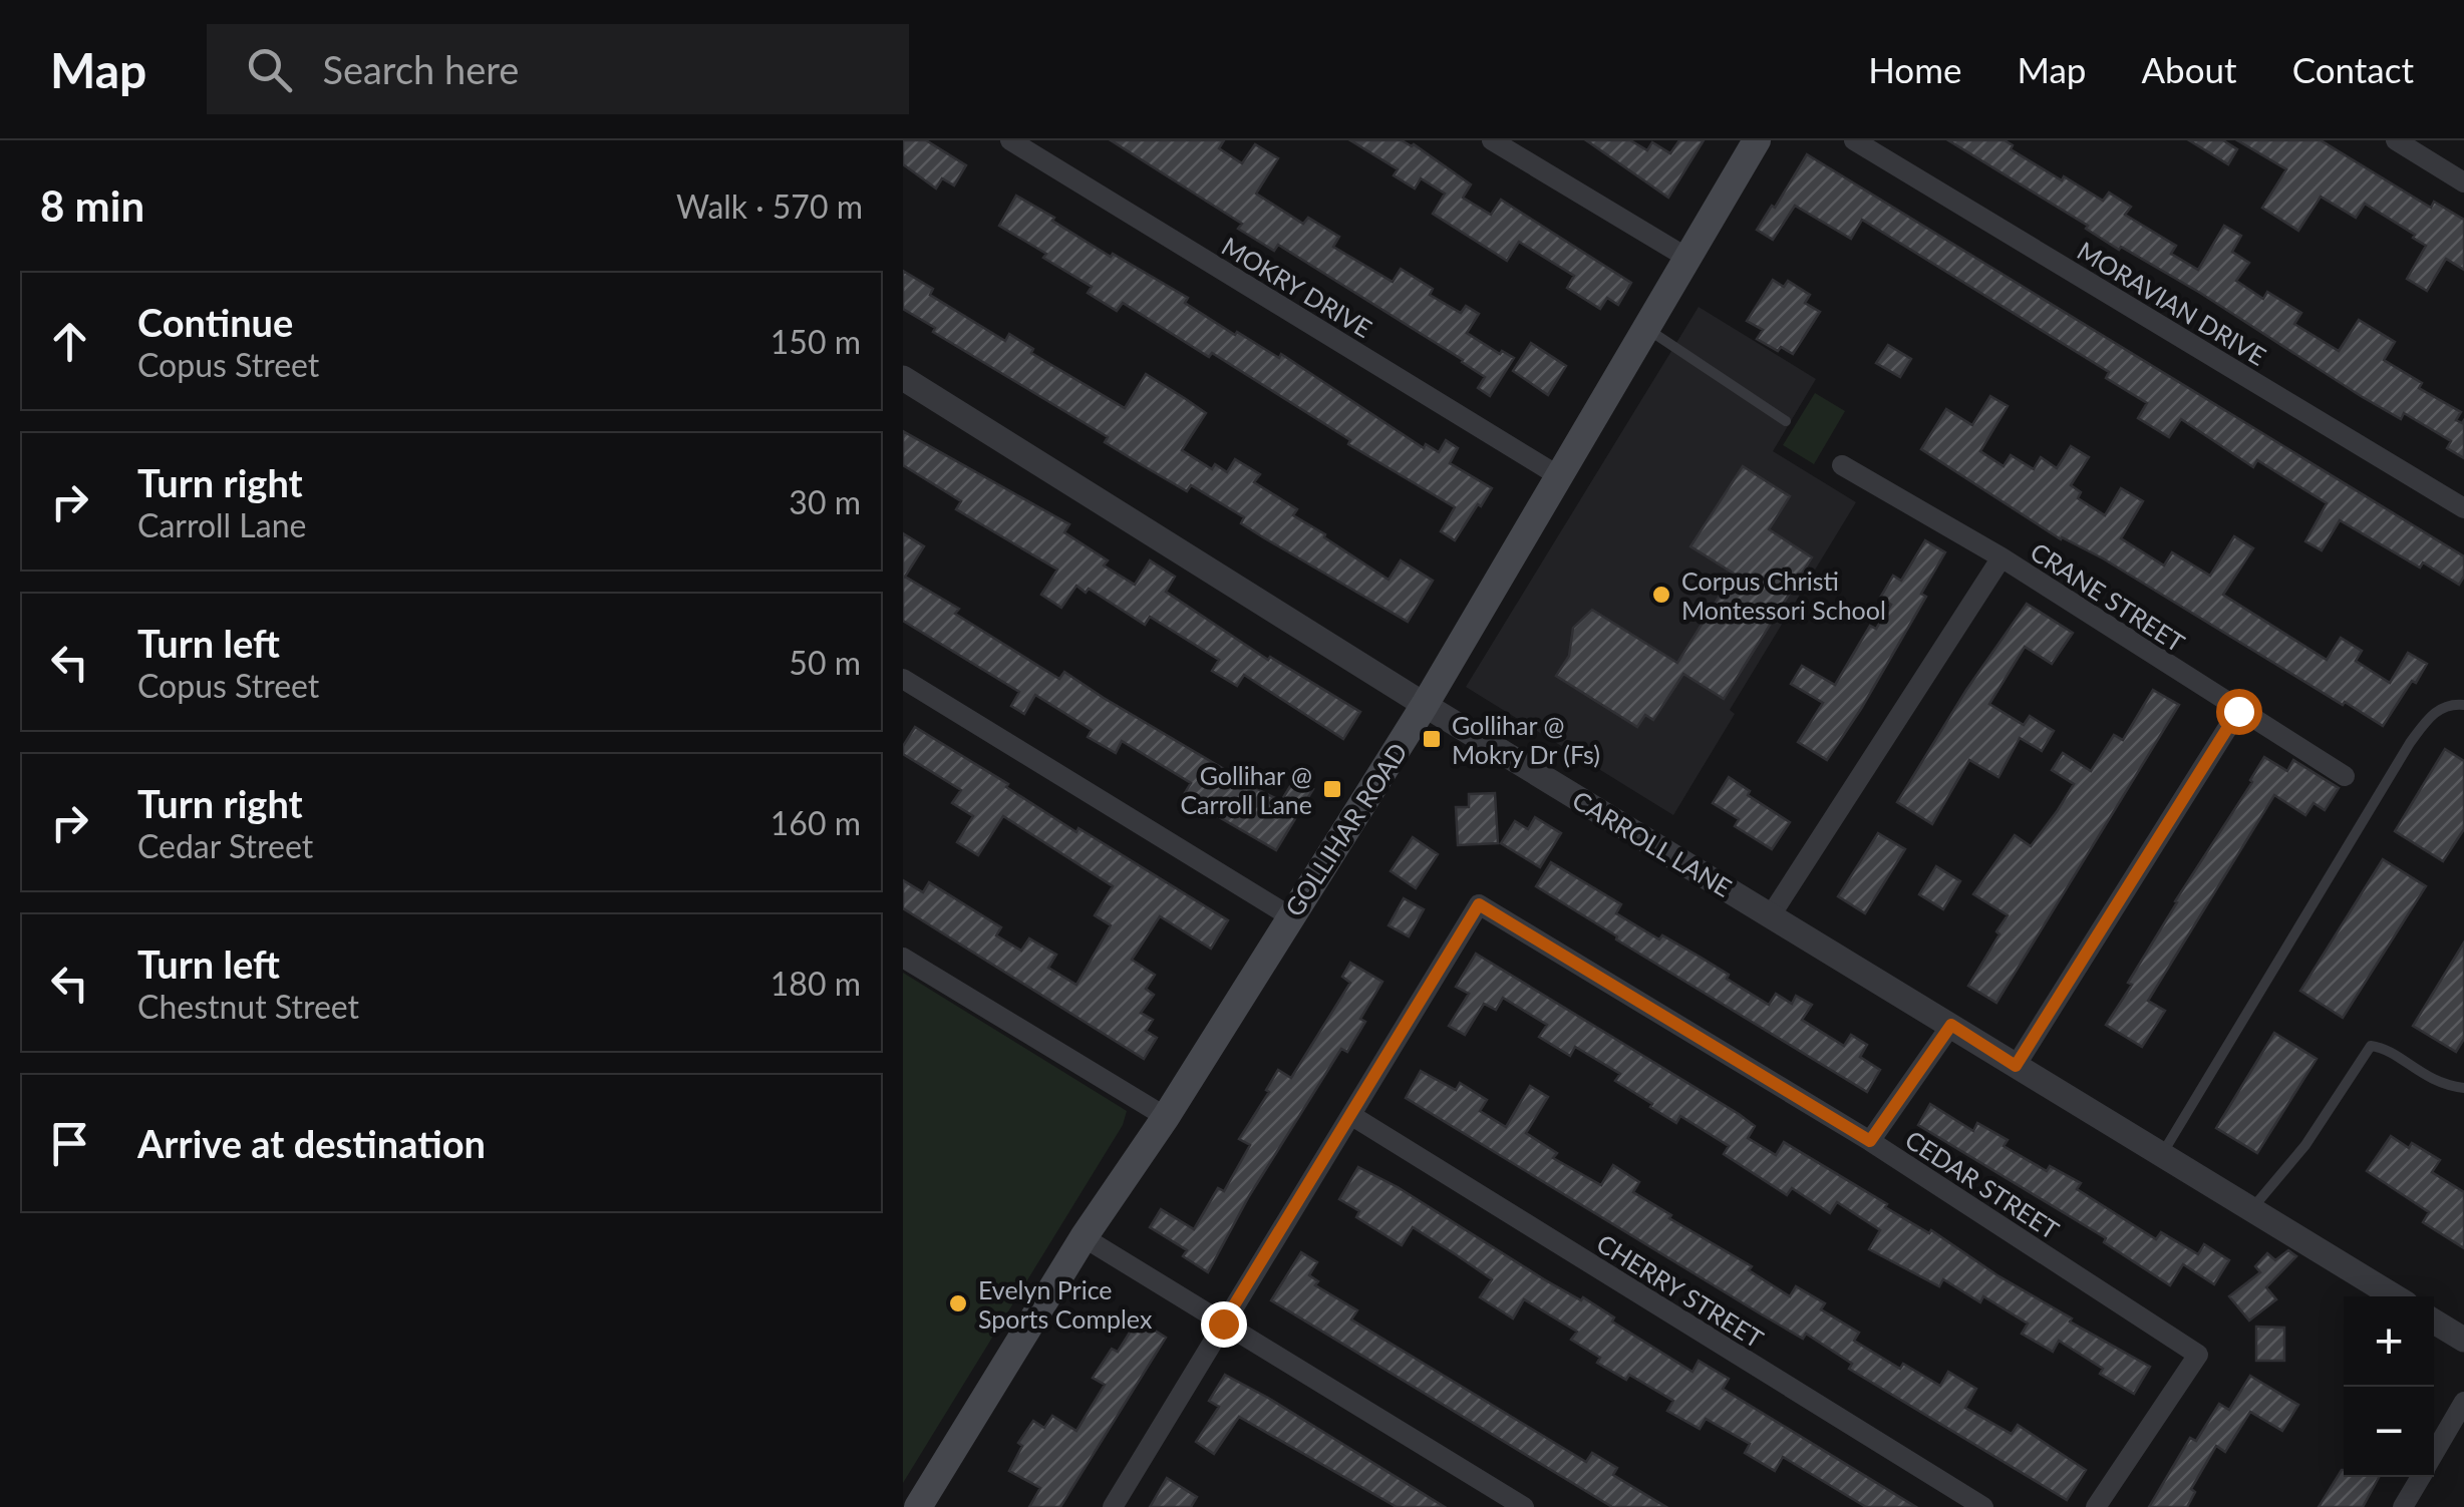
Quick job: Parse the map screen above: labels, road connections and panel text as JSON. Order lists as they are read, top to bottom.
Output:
{
  "streets": {
    "main road": ["GOLLIHAR ROAD"],
    "street": [
      "MOKRY DRIVE",
      "MORAVIAN DRIVE",
      "CRANE STREET",
      "CARROLL LANE",
      "CEDAR STREET",
      "CHERRY STREET"
    ]
  },
  "crossings": [
    ["MOKRY DRIVE", "GOLLIHAR ROAD"],
    ["GOLLIHAR ROAD", "CARROLL LANE"],
    ["CEDAR STREET", "CHERRY STREET"]
  ],
  "places": {
    "other": ["Corpus Christi Montessori School", "Evelyn Price Sports Complex"],
    "transit": ["Gollihar @ Mokry Dr (Fs)", "Gollihar @ Carroll Lane"]
  },
  "page": {
    "header": "Map",
    "search": "Search here",
    "nav": [
      "Home",
      "Map",
      "About",
      "Contact"
    ],
    "heading": ["8 min", "Walk · 570 m"],
    "list": [
      ["Continue", "Copus Street", "150 m"],
      ["Turn right", "Carroll Lane", "30 m"],
      ["Turn left", "Copus Street", "50 m"],
      ["Turn right", "Cedar Street", "160 m"],
      ["Turn left", "Chestnut Street", "180 m"],
      "Arrive at destination"
    ],
    "map_buttons": ["+", "−"]
  }
}
